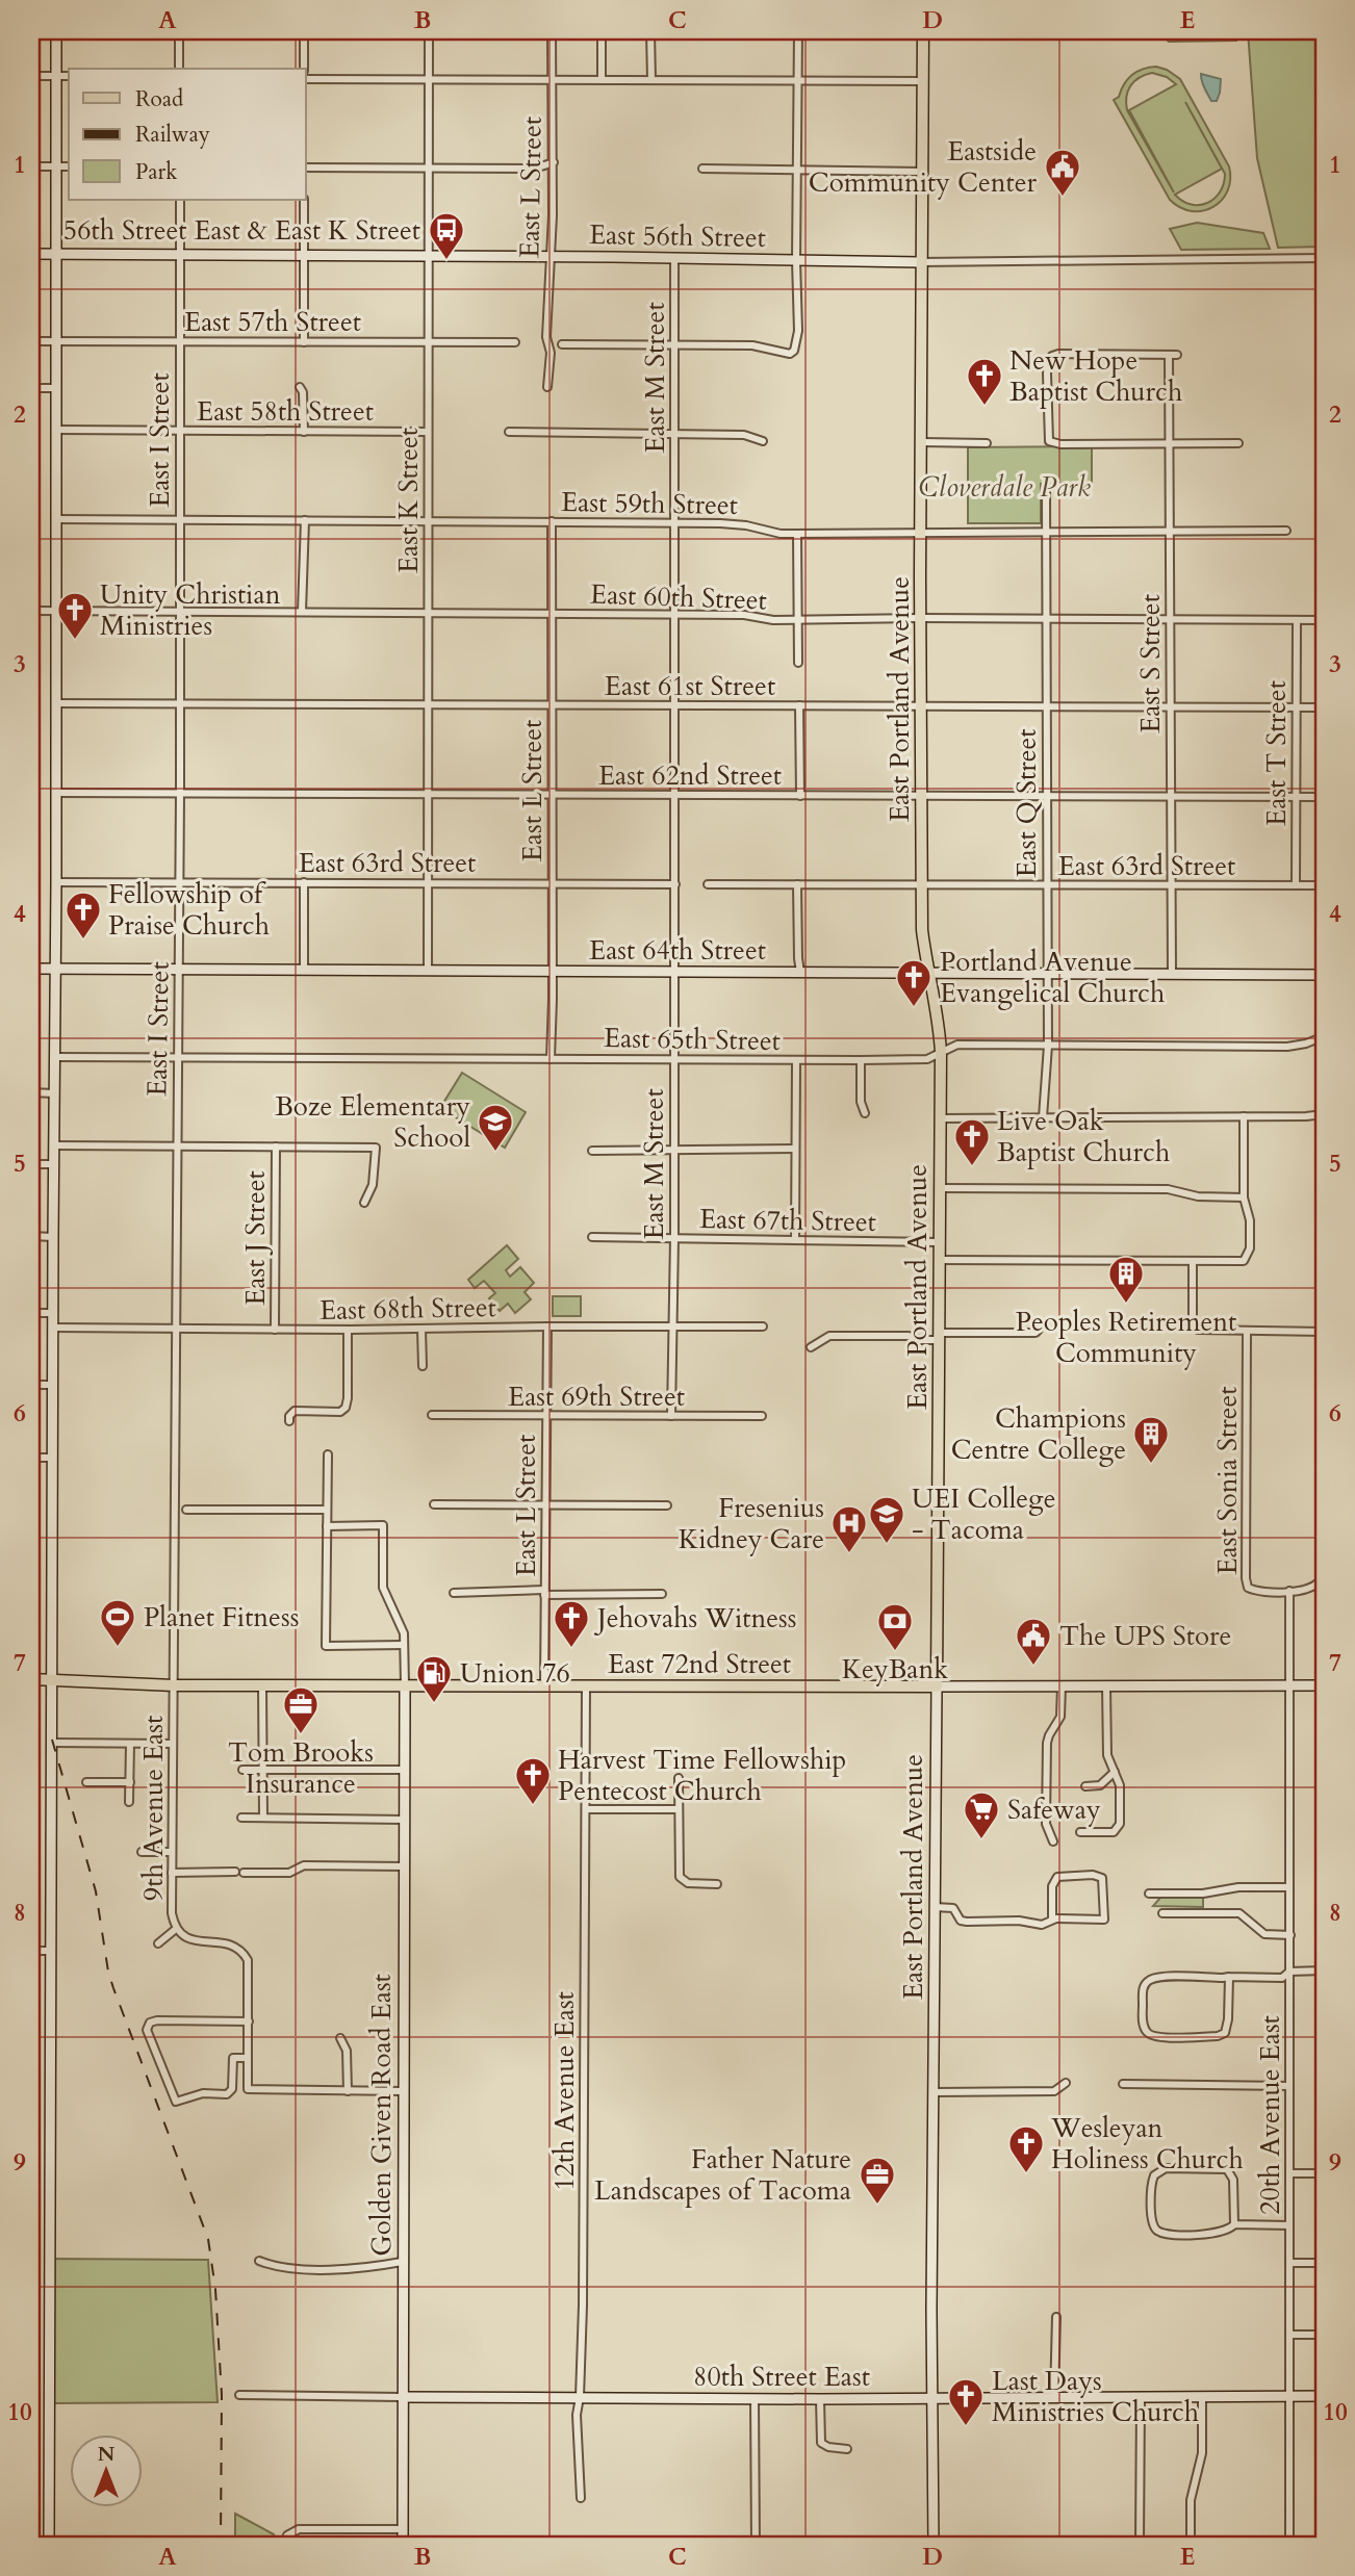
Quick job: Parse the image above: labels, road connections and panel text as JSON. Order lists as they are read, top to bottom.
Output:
{
  "streets": {
    "main road": ["East Portland Avenue", "East 72nd Street"],
    "street": [
      "East L Street",
      "East 56th Street",
      "East 57th Street",
      "East M Street",
      "East 58th Street",
      "East I Street",
      "East K Street",
      "East 59th Street",
      "East 60th Street",
      "East S Street",
      "East 61st Street",
      "East T Street",
      "East 62nd Street",
      "East Q Street",
      "East 63rd Street",
      "East 64th Street",
      "East 65th Street",
      "East 67th Street",
      "East J Street",
      "East 68th Street",
      "East 69th Street",
      "East Sonia Street",
      "9th Avenue East",
      "12th Avenue East",
      "Golden Given Road East",
      "20th Avenue East",
      "80th Street East"
    ]
  },
  "crossings": [
    ["East L Street", "East 56th Street"],
    ["East L Street", "East 59th Street"],
    ["East L Street", "East 60th Street"],
    ["East L Street", "East 61st Street"],
    ["East L Street", "East 62nd Street"],
    ["East L Street", "East 63rd Street"],
    ["East L Street", "East 64th Street"],
    ["East L Street", "East 65th Street"],
    ["East L Street", "East 68th Street"],
    ["East L Street", "East 69th Street"],
    ["East L Street", "East 72nd Street"],
    ["East 56th Street", "East M Street"],
    ["East 56th Street", "East I Street"],
    ["East 56th Street", "East K Street"],
    ["East 56th Street", "East Portland Avenue"],
    ["East 57th Street", "East I Street"],
    ["East 57th Street", "East K Street"],
    ["East M Street", "East 59th Street"],
    ["East M Street", "East 60th Street"],
    ["East M Street", "East 61st Street"],
    ["East M Street", "East 62nd Street"],
    ["East M Street", "East 63rd Street"],
    ["East M Street", "East 64th Street"],
    ["East M Street", "East 65th Street"],
    ["East M Street", "East 67th Street"],
    ["East M Street", "East 68th Street"],
    ["East M Street", "East 69th Street"],
    ["East 58th Street", "East I Street"],
    ["East 58th Street", "East K Street"],
    ["East I Street", "East 59th Street"],
    ["East I Street", "East 60th Street"],
    ["East I Street", "East 61st Street"],
    ["East I Street", "East 62nd Street"],
    ["East I Street", "East 63rd Street"],
    ["East I Street", "East 64th Street"],
    ["East I Street", "East 65th Street"],
    ["East I Street", "East 68th Street"],
    ["East I Street", "East 72nd Street"],
    ["East I Street", "9th Avenue East"],
    ["East K Street", "East 59th Street"],
    ["East K Street", "East 60th Street"],
    ["East K Street", "East 61st Street"],
    ["East K Street", "East 62nd Street"],
    ["East K Street", "East 63rd Street"],
    ["East K Street", "East 64th Street"],
    ["East 59th Street", "East S Street"],
    ["East 59th Street", "East Portland Avenue"],
    ["East 59th Street", "East Q Street"],
    ["East 60th Street", "East S Street"],
    ["East 60th Street", "East Portland Avenue"],
    ["East 60th Street", "East T Street"],
    ["East 60th Street", "East Q Street"],
    ["East S Street", "East 61st Street"],
    ["East S Street", "East 62nd Street"],
    ["East S Street", "East 63rd Street"],
    ["East S Street", "East 64th Street"],
    ["East 61st Street", "East Portland Avenue"],
    ["East 61st Street", "East T Street"],
    ["East 61st Street", "East Q Street"],
    ["East Portland Avenue", "East 62nd Street"],
    ["East Portland Avenue", "East 63rd Street"],
    ["East Portland Avenue", "East 64th Street"],
    ["East Portland Avenue", "East 65th Street"],
    ["East Portland Avenue", "East 67th Street"],
    ["East Portland Avenue", "East 72nd Street"],
    ["East Portland Avenue", "80th Street East"],
    ["East T Street", "East 62nd Street"],
    ["East T Street", "East 63rd Street"],
    ["East 62nd Street", "East Q Street"],
    ["East Q Street", "East 63rd Street"],
    ["East Q Street", "East 64th Street"],
    ["East Q Street", "East 65th Street"],
    ["East J Street", "East 68th Street"],
    ["East 72nd Street", "9th Avenue East"],
    ["East 72nd Street", "12th Avenue East"],
    ["East 72nd Street", "Golden Given Road East"],
    ["East 72nd Street", "20th Avenue East"],
    ["12th Avenue East", "80th Street East"],
    ["Golden Given Road East", "80th Street East"],
    ["20th Avenue East", "80th Street East"]
  ],
  "parks": ["Cloverdale Park"],
  "places": {
    "public building": ["Eastside Community Center", "The UPS Store"],
    "bus stop": ["56th Street East & East K Street"],
    "church": [
      "New Hope Baptist Church",
      "Unity Christian Ministries",
      "Fellowship of Praise Church",
      "Portland Avenue Evangelical Church",
      "Live Oak Baptist Church",
      "Jehovahs Witness",
      "Harvest Time Fellowship Pentecost Church",
      "Wesleyan Holiness Church",
      "Last Days Ministries Church"
    ],
    "school or university": ["Boze Elementary School", "UEI College - Tacoma"],
    "building": ["Peoples Retirement Community", "Champions Centre College"],
    "hospital": ["Fresenius Kidney Care"],
    "sports": ["Planet Fitness"],
    "bank": ["KeyBank"],
    "fuel station": ["Union 76"],
    "office": ["Tom Brooks Insurance", "Father Nature Landscapes of Tacoma"],
    "supermarket": ["Safeway"]
  },
  "legend": ["Road", "Railway", "Park"],
  "north": "top",
  "grid": {
    "columns": [
      "A",
      "B",
      "C",
      "D",
      "E"
    ],
    "rows": [
      "1",
      "2",
      "3",
      "4",
      "5",
      "6",
      "7",
      "8",
      "9",
      "10"
    ]
  }
}
